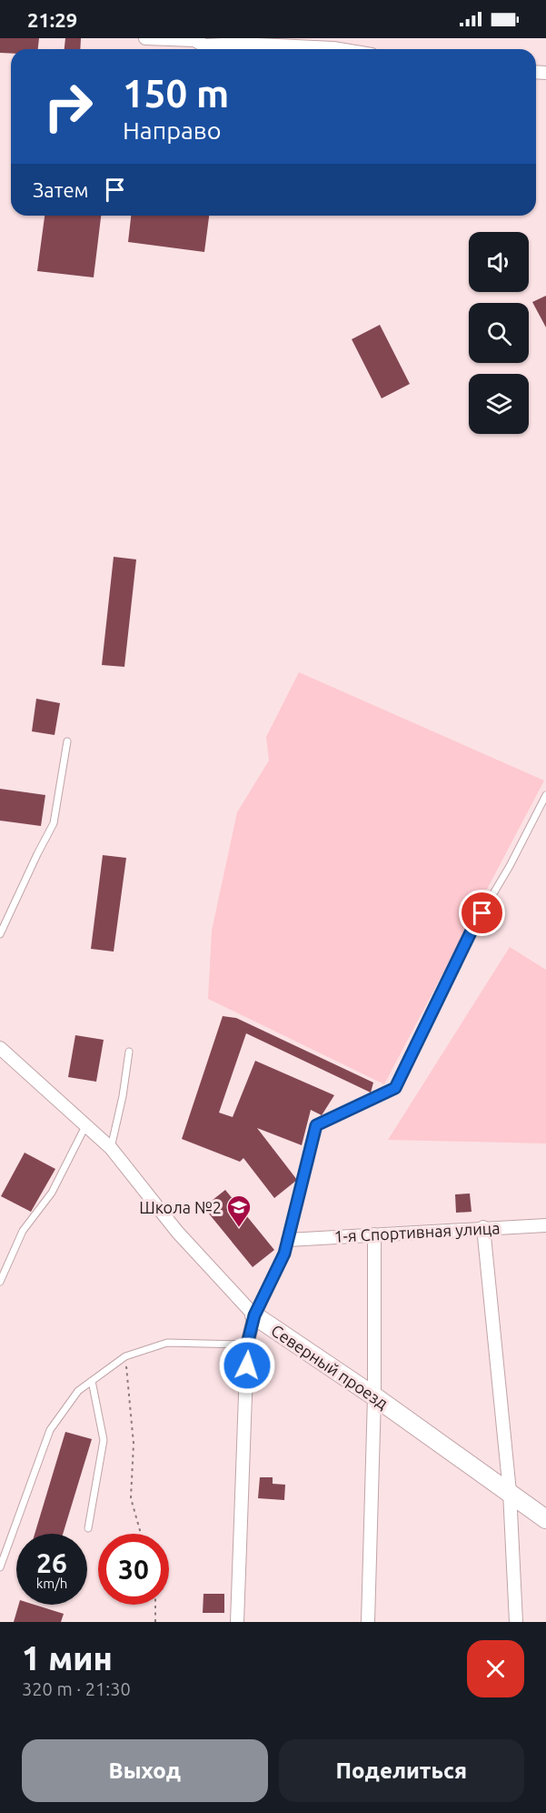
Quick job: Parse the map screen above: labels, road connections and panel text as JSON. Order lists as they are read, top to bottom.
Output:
{
  "streets": {
    "street": ["1-я Спортивная улица", "Северный проезд"]
  },
  "places": {
    "school or university": ["Школа №2"]
  },
  "page": {
    "status": "21:29",
    "turn": ["150 m", "Направо"],
    "then": "Затем",
    "speed": "26 km/h",
    "limit": "30",
    "heading": ["1 мин", "320 m · 21:30"],
    "buttons": ["Выход", "Поделиться"]
  }
}
